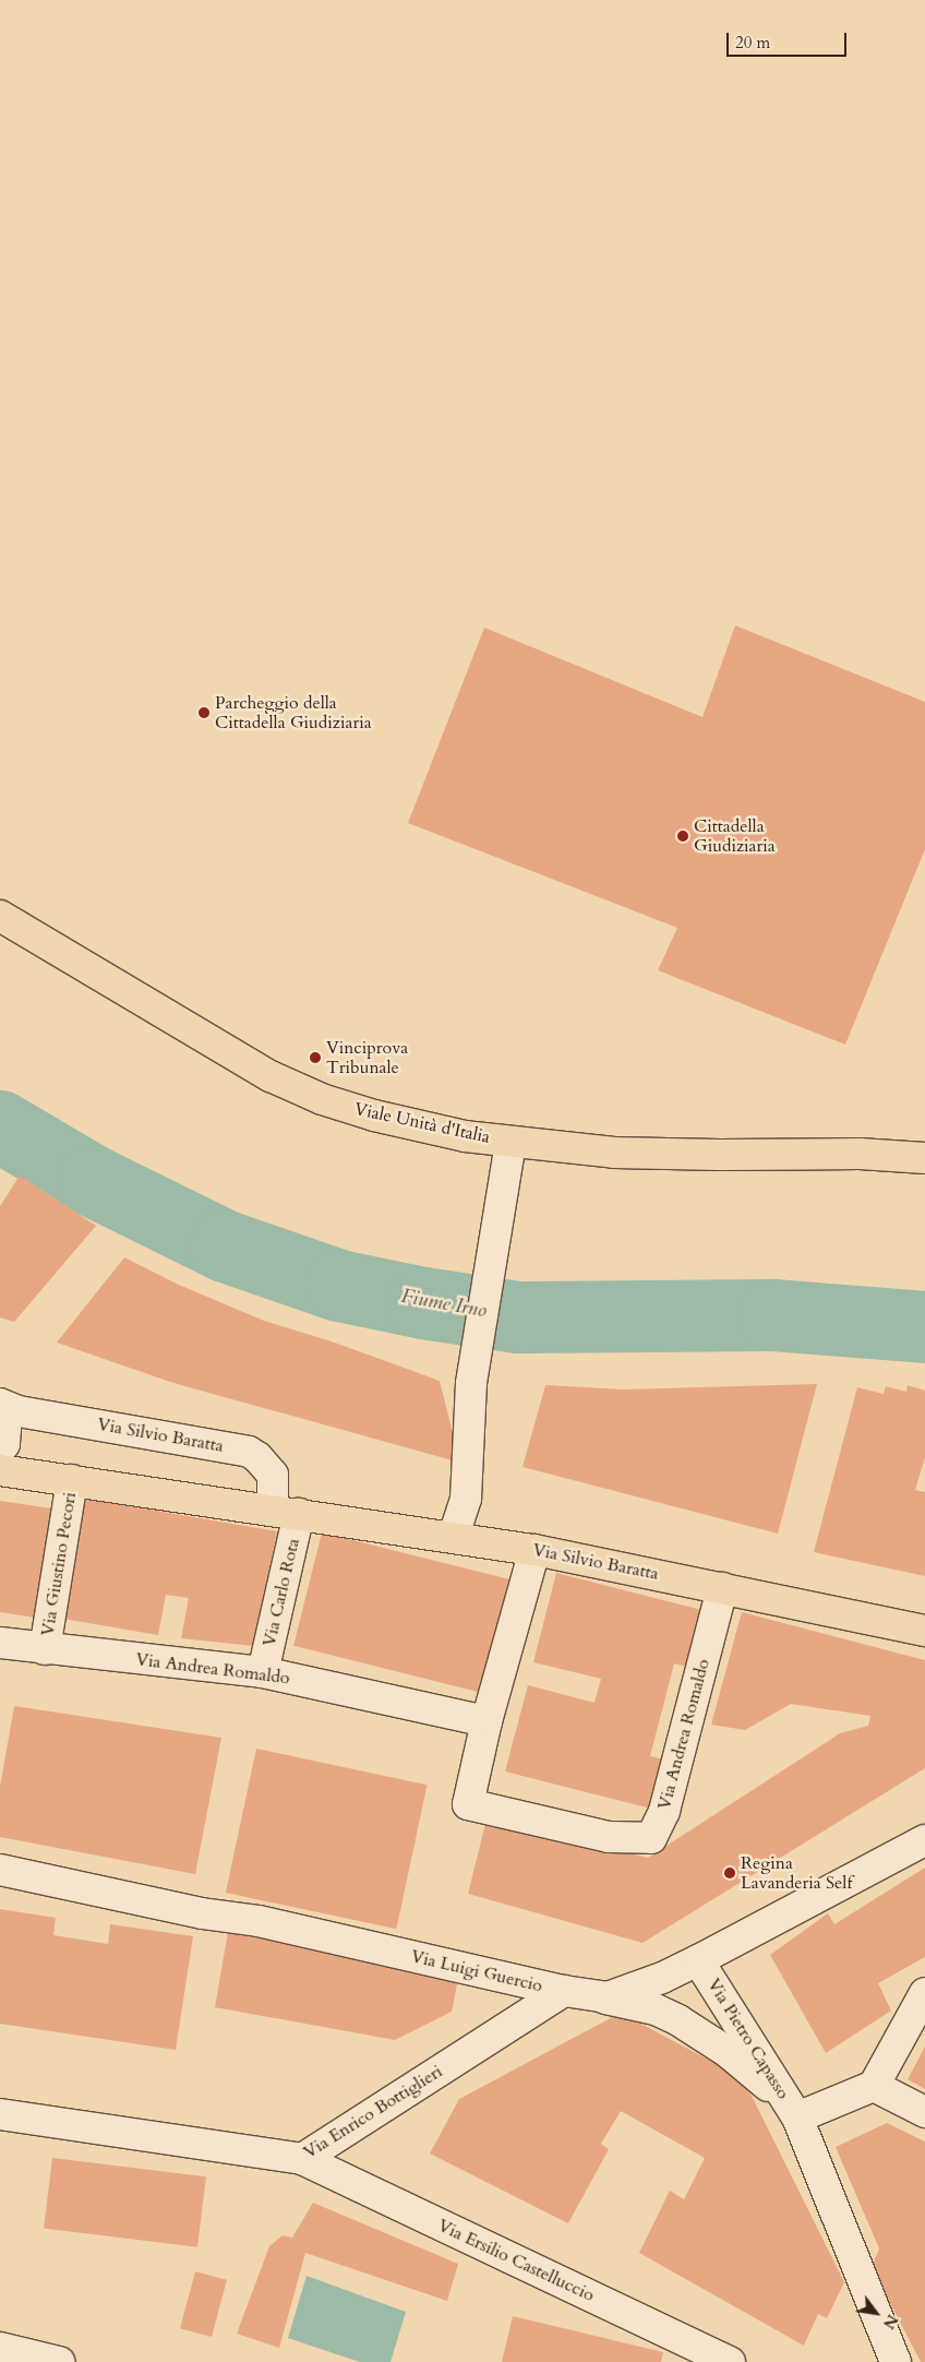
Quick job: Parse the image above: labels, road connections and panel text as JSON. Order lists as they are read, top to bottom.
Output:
{
  "streets": {
    "main road": ["Viale Unità d'Italia", "Via Silvio Baratta"],
    "street": [
      "Via Giustino Pecori",
      "Via Carlo Rota",
      "Via Andrea Romaldo",
      "Via Luigi Guercio",
      "Via Pietro Capasso",
      "Via Enrico Bottiglieri",
      "Via Ersilio Castelluccio"
    ]
  },
  "crossings": [
    ["Via Silvio Baratta", "Via Giustino Pecori"],
    ["Via Silvio Baratta", "Via Carlo Rota"],
    ["Via Silvio Baratta", "Via Andrea Romaldo"],
    ["Via Giustino Pecori", "Via Andrea Romaldo"],
    ["Via Carlo Rota", "Via Andrea Romaldo"],
    ["Via Luigi Guercio", "Via Pietro Capasso"],
    ["Via Luigi Guercio", "Via Enrico Bottiglieri"],
    ["Via Pietro Capasso", "Via Enrico Bottiglieri"],
    ["Via Enrico Bottiglieri", "Via Ersilio Castelluccio"]
  ],
  "water": ["Fiume Irno"],
  "places": [
    "Parcheggio della Cittadella Giudiziaria",
    "Cittadella Giudiziaria",
    "Vinciprova Tribunale",
    "Regina Lavanderia Self"
  ],
  "scale_bar": "20 m",
  "north": "bottom right"
}
